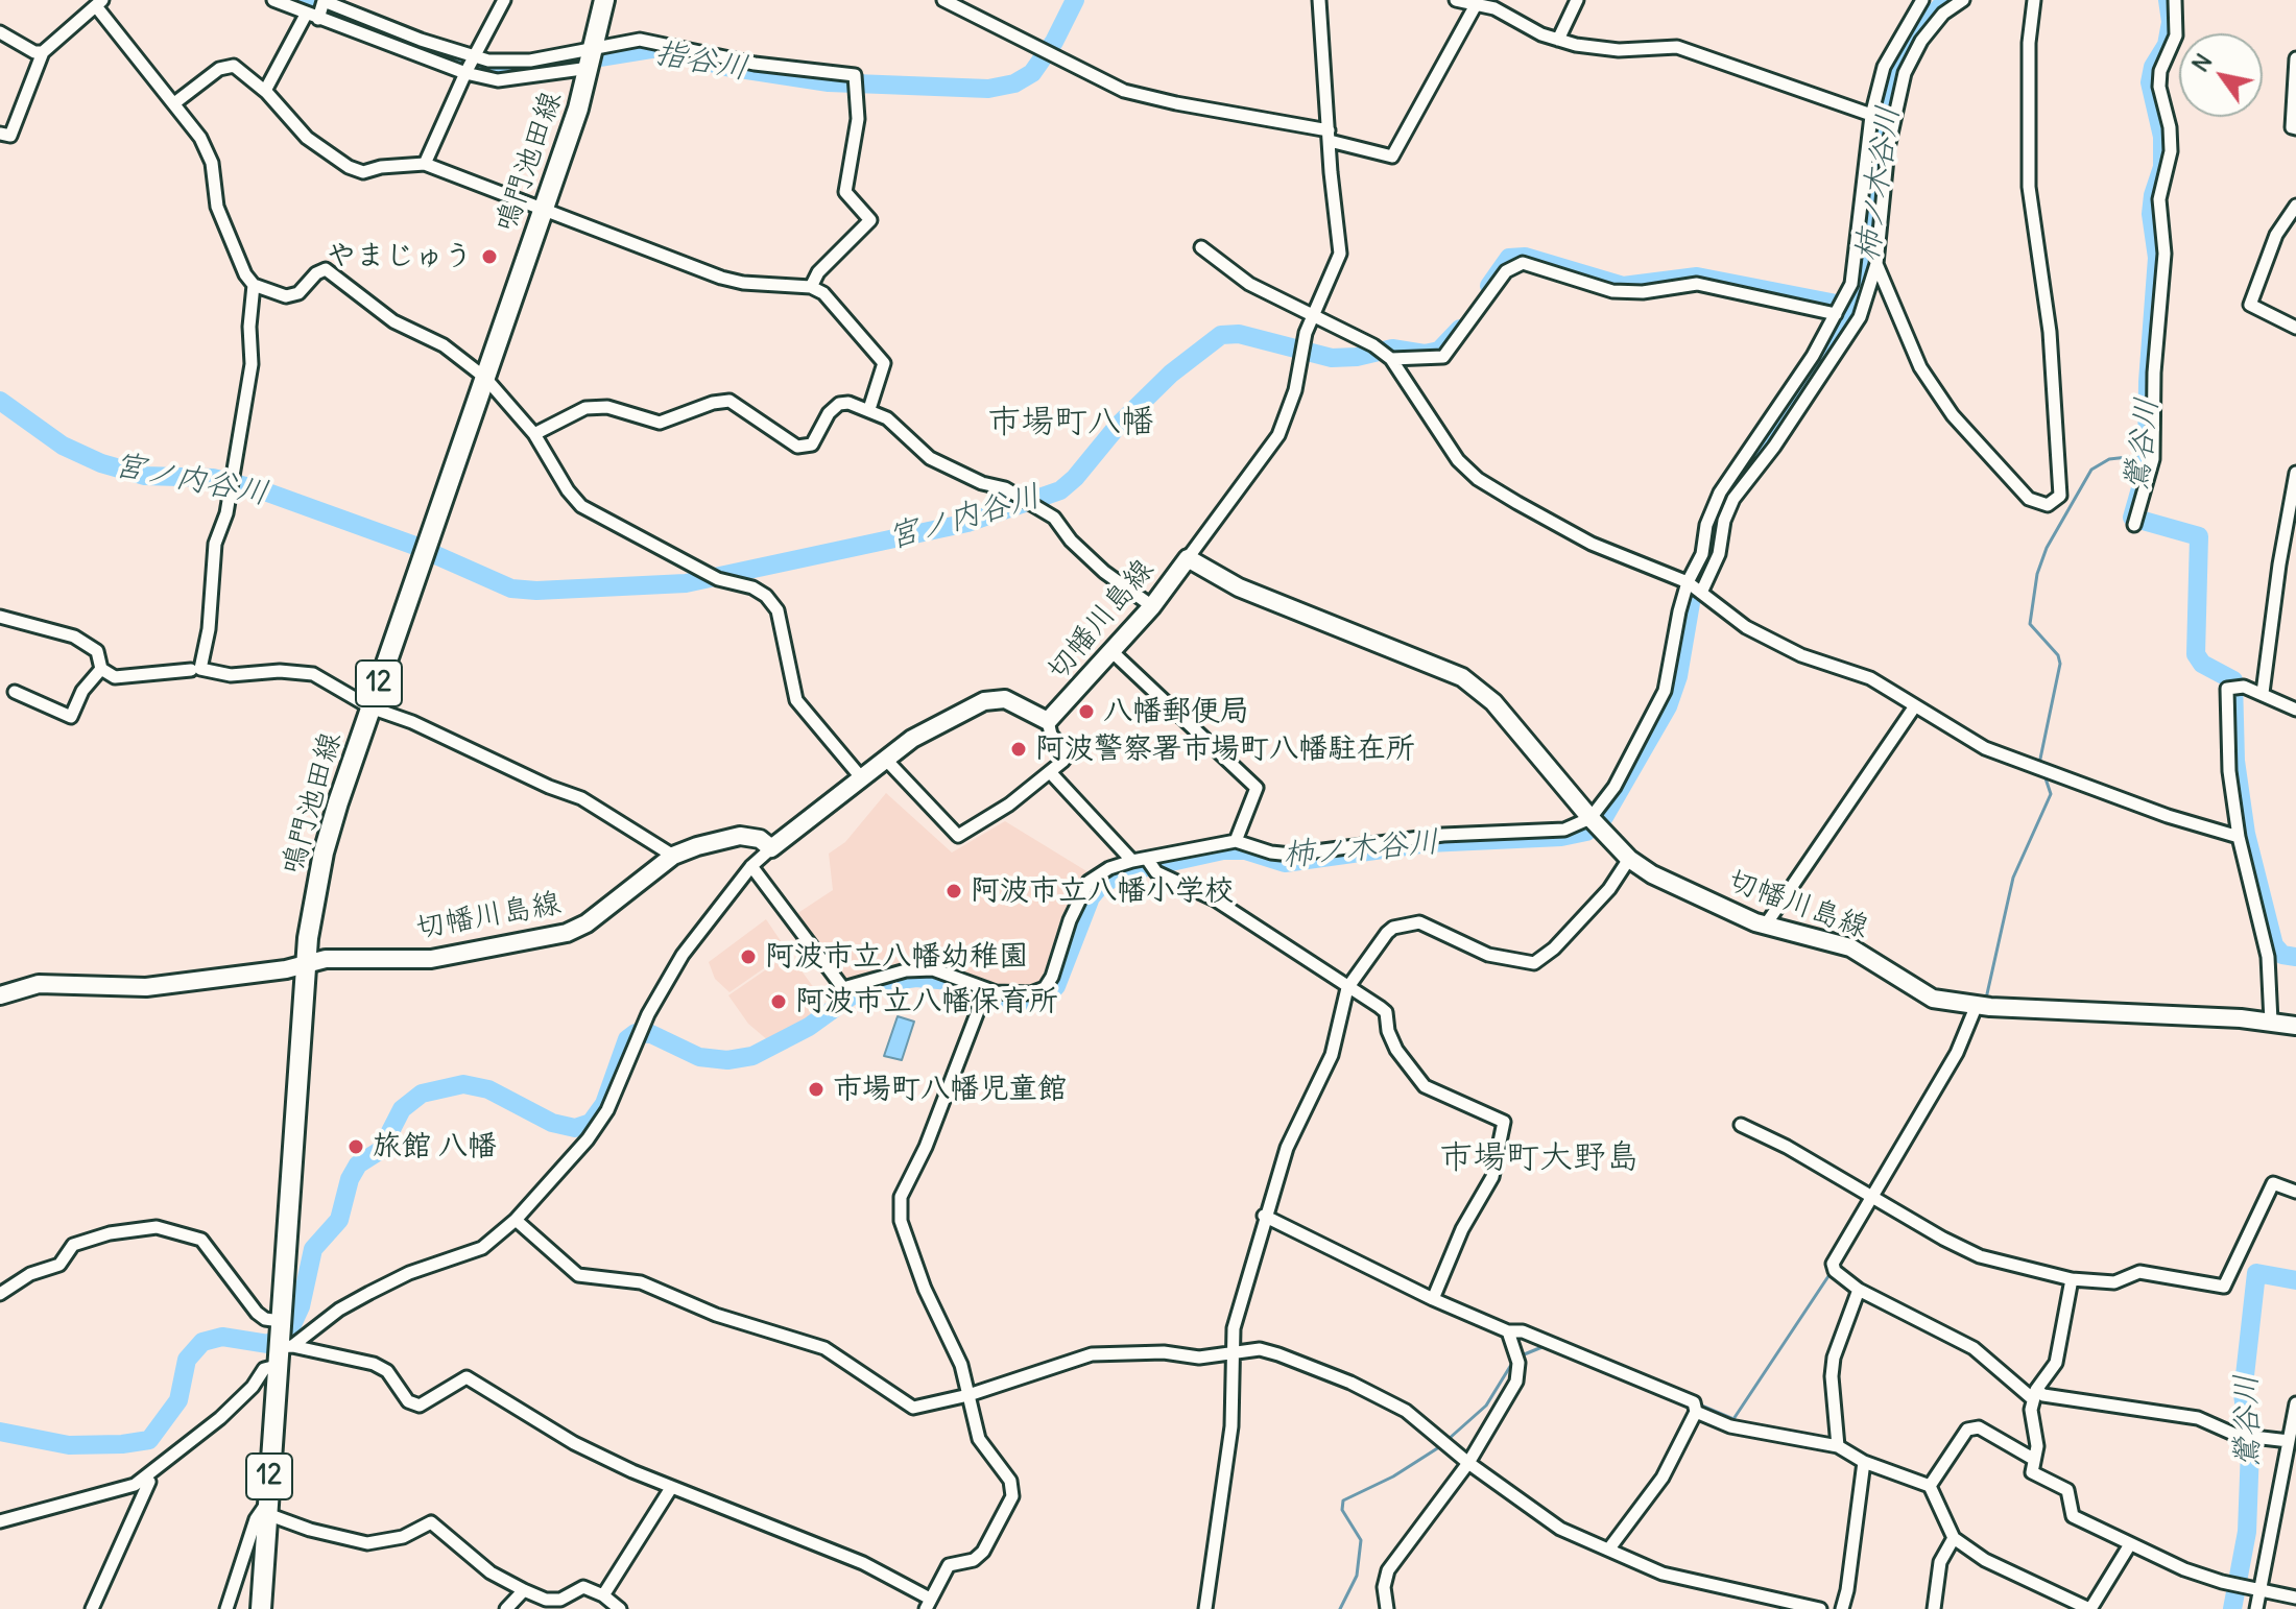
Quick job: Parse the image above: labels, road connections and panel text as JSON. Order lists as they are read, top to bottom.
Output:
{
  "streets": {
    "main road": ["鳴門池田線", "切幡川島線", "12"]
  },
  "crossings": [
    ["鳴門池田線", "切幡川島線"]
  ],
  "districts": ["市場町八幡", "市場町大野島"],
  "water": [
    "指谷川",
    "柿ノ木谷川",
    "鶯谷川",
    "宮ノ内谷川"
  ],
  "places": [
    "やまじゅう",
    "八幡郵便局",
    "阿波警察署市場町八幡駐在所",
    "阿波市立八幡小学校",
    "阿波市立八幡幼稚園",
    "阿波市立八幡保育所",
    "市場町八幡児童館",
    "旅館 八幡"
  ],
  "north": "top left"
}
